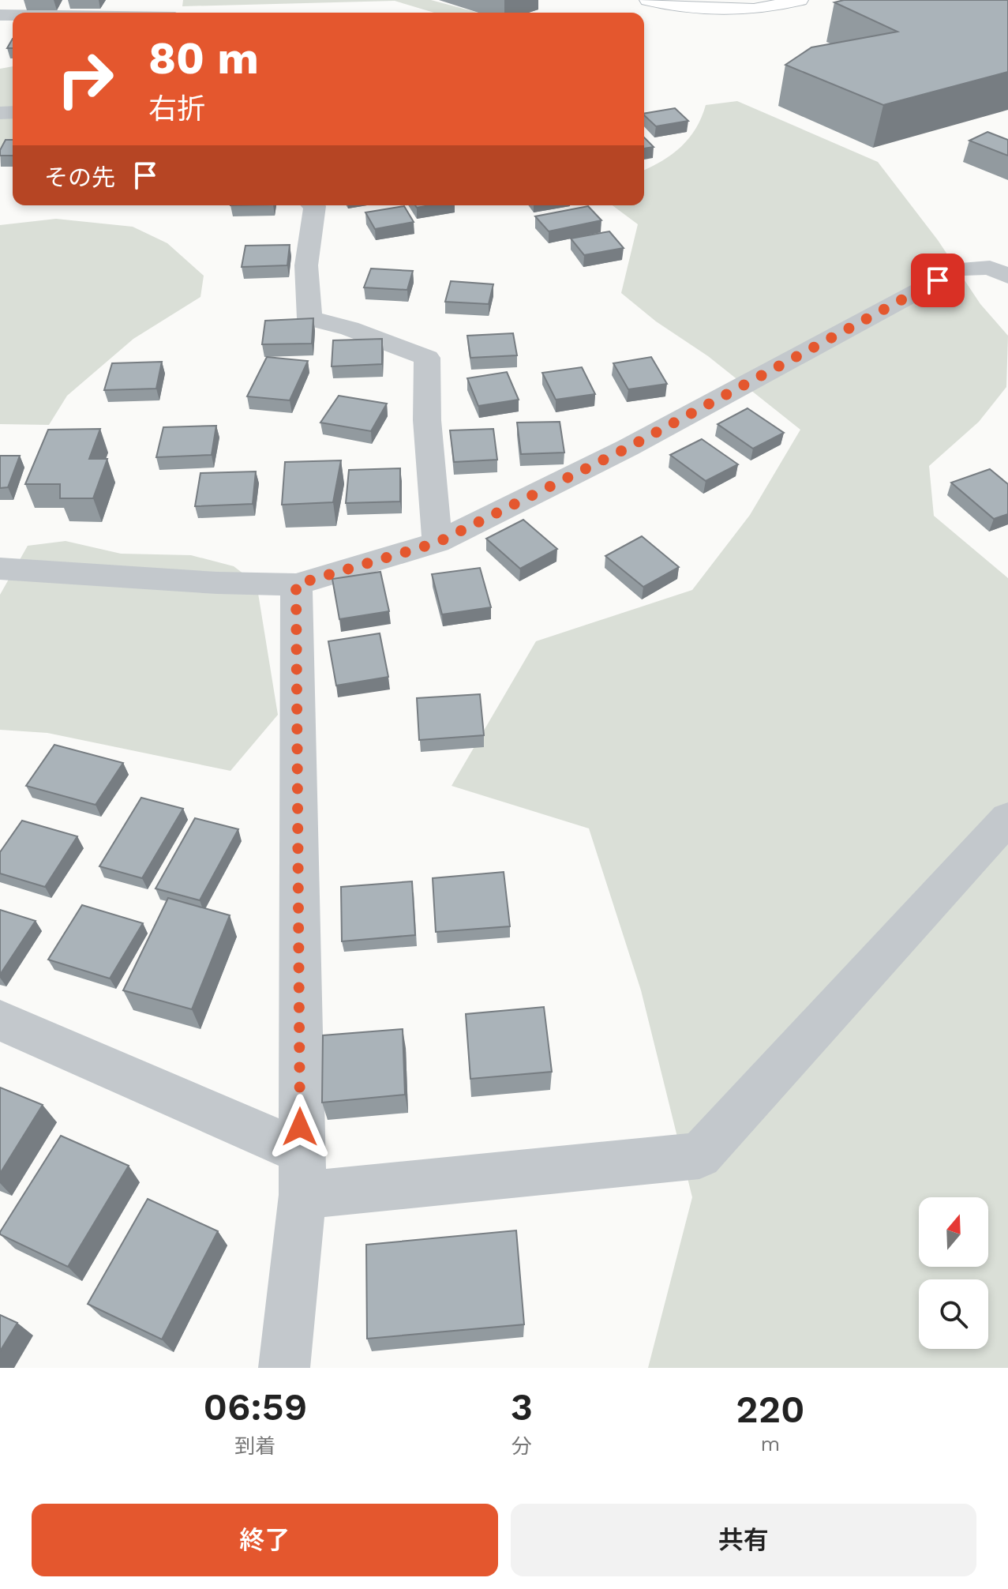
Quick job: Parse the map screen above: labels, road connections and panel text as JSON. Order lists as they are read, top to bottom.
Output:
{
  "north": "top",
  "page": {
    "turn": ["80 m", "右折"],
    "then": "その先",
    "eta": [
      "06:59",
      "到着",
      "3",
      "分",
      "220",
      "m"
    ],
    "buttons": ["終了", "共有"]
  }
}
